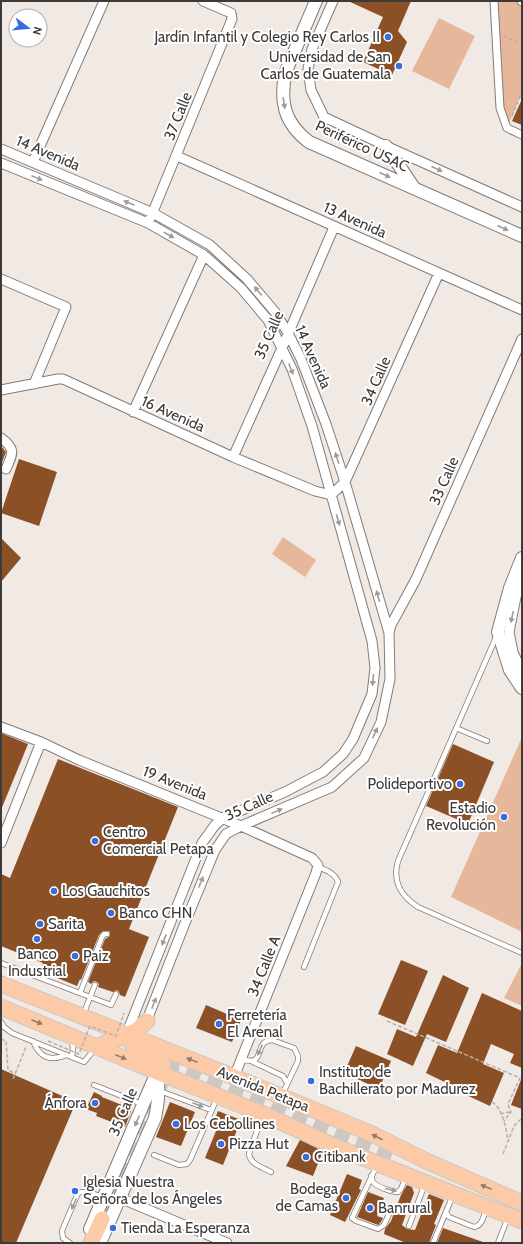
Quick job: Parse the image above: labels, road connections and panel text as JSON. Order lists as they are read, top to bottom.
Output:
{
  "streets": {
    "main road": ["Avenida Petapa"],
    "street": [
      "37 Calle",
      "Periférico USAC",
      "14 Avenida",
      "13 Avenida",
      "35 Calle",
      "34 Calle",
      "16 Avenida",
      "33 Calle",
      "19 Avenida",
      "34 Calle A"
    ]
  },
  "crossings": [
    ["37 Calle", "14 Avenida"],
    ["37 Calle", "13 Avenida"],
    ["14 Avenida", "35 Calle"],
    ["14 Avenida", "34 Calle"],
    ["14 Avenida", "16 Avenida"],
    ["14 Avenida", "33 Calle"],
    ["13 Avenida", "35 Calle"],
    ["13 Avenida", "34 Calle"],
    ["35 Calle", "16 Avenida"],
    ["35 Calle", "33 Calle"],
    ["35 Calle", "19 Avenida"],
    ["35 Calle", "Avenida Petapa"],
    ["34 Calle", "16 Avenida"],
    ["19 Avenida", "34 Calle A"],
    ["34 Calle A", "Avenida Petapa"]
  ],
  "one_way": ["Periférico USAC"],
  "places": [
    "Jardín Infantil y Colegio Rey Carlos II",
    "Universidad de San Carlos de Guatemala",
    "Polideportivo",
    "Estadio Revolución",
    "Centro Comercial Petapa",
    "Los Gauchitos",
    "Banco CHN",
    "Sarita",
    "Banco Industrial",
    "Paiz",
    "Ferretería El Arenal",
    "Instituto de Bachillerato por Madurez",
    "Ánfora",
    "Los Cebollines",
    "Pizza Hut",
    "Citibank",
    "Iglesia Nuestra Señora de los Ángeles",
    "Bodega de Camas",
    "Banrural",
    "Tienda La Esperanza"
  ],
  "north": "right"
}
